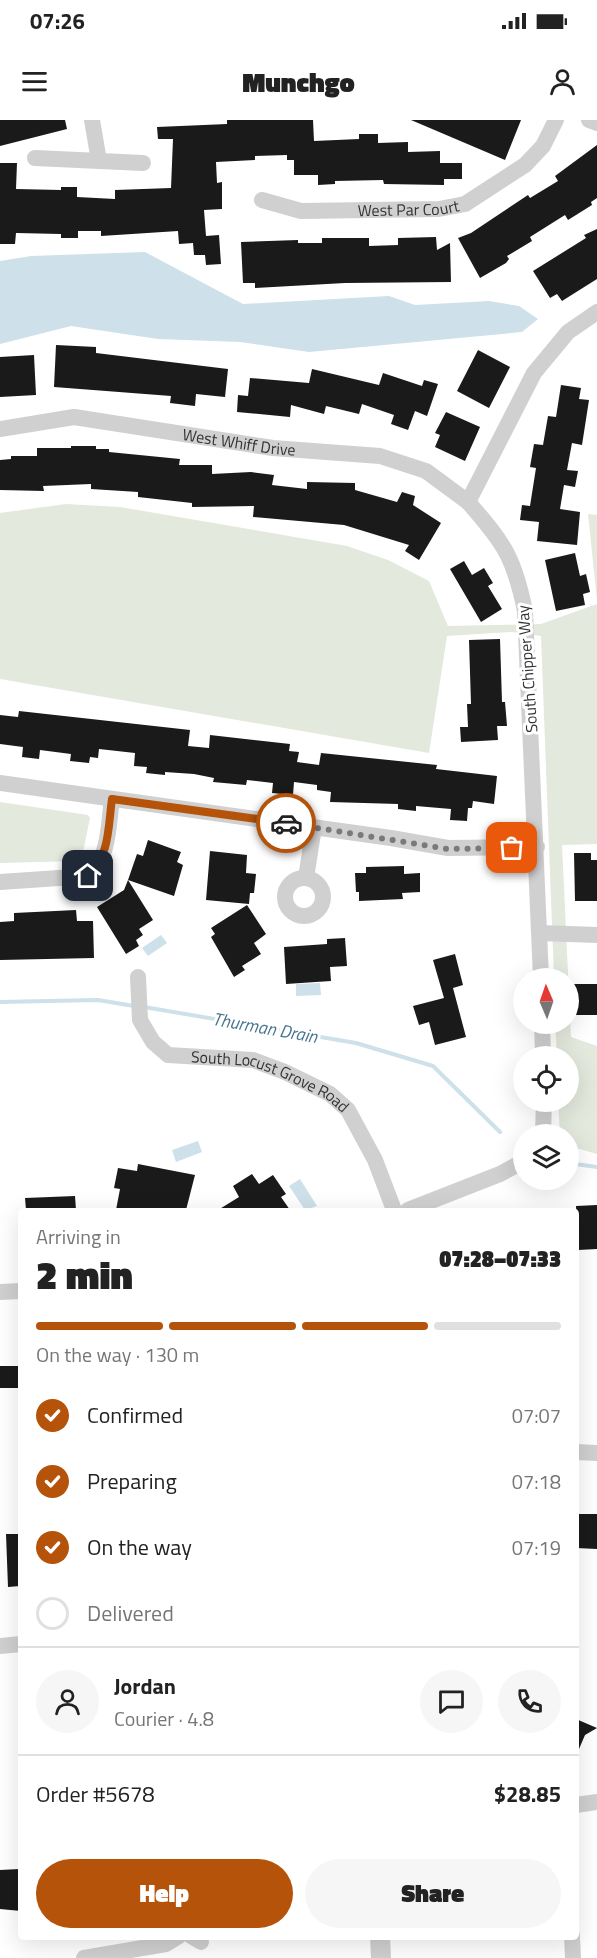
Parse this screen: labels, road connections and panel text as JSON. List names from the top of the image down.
{
  "streets": {
    "street": [
      "West Par Court",
      "West Whiff Drive",
      "South Chipper Way",
      "South Locust Grove Road"
    ]
  },
  "crossings": [
    ["West Whiff Drive", "South Chipper Way"]
  ],
  "water": ["Thurman Drain"],
  "north": "top",
  "page": {
    "status": "07:26",
    "header": "Munchgo",
    "heading": ["2 min", "Arriving in", "07:28–07:33"],
    "panel": [
      "Jordan",
      "Courier · 4.8",
      "Order #5678",
      "$28.85"
    ],
    "bar": "On the way · 130 m",
    "list": [
      ["Confirmed", "07:07"],
      ["Preparing", "07:18"],
      ["On the way", "07:19"],
      "Delivered"
    ],
    "buttons": ["Help", "Share"]
  }
}
